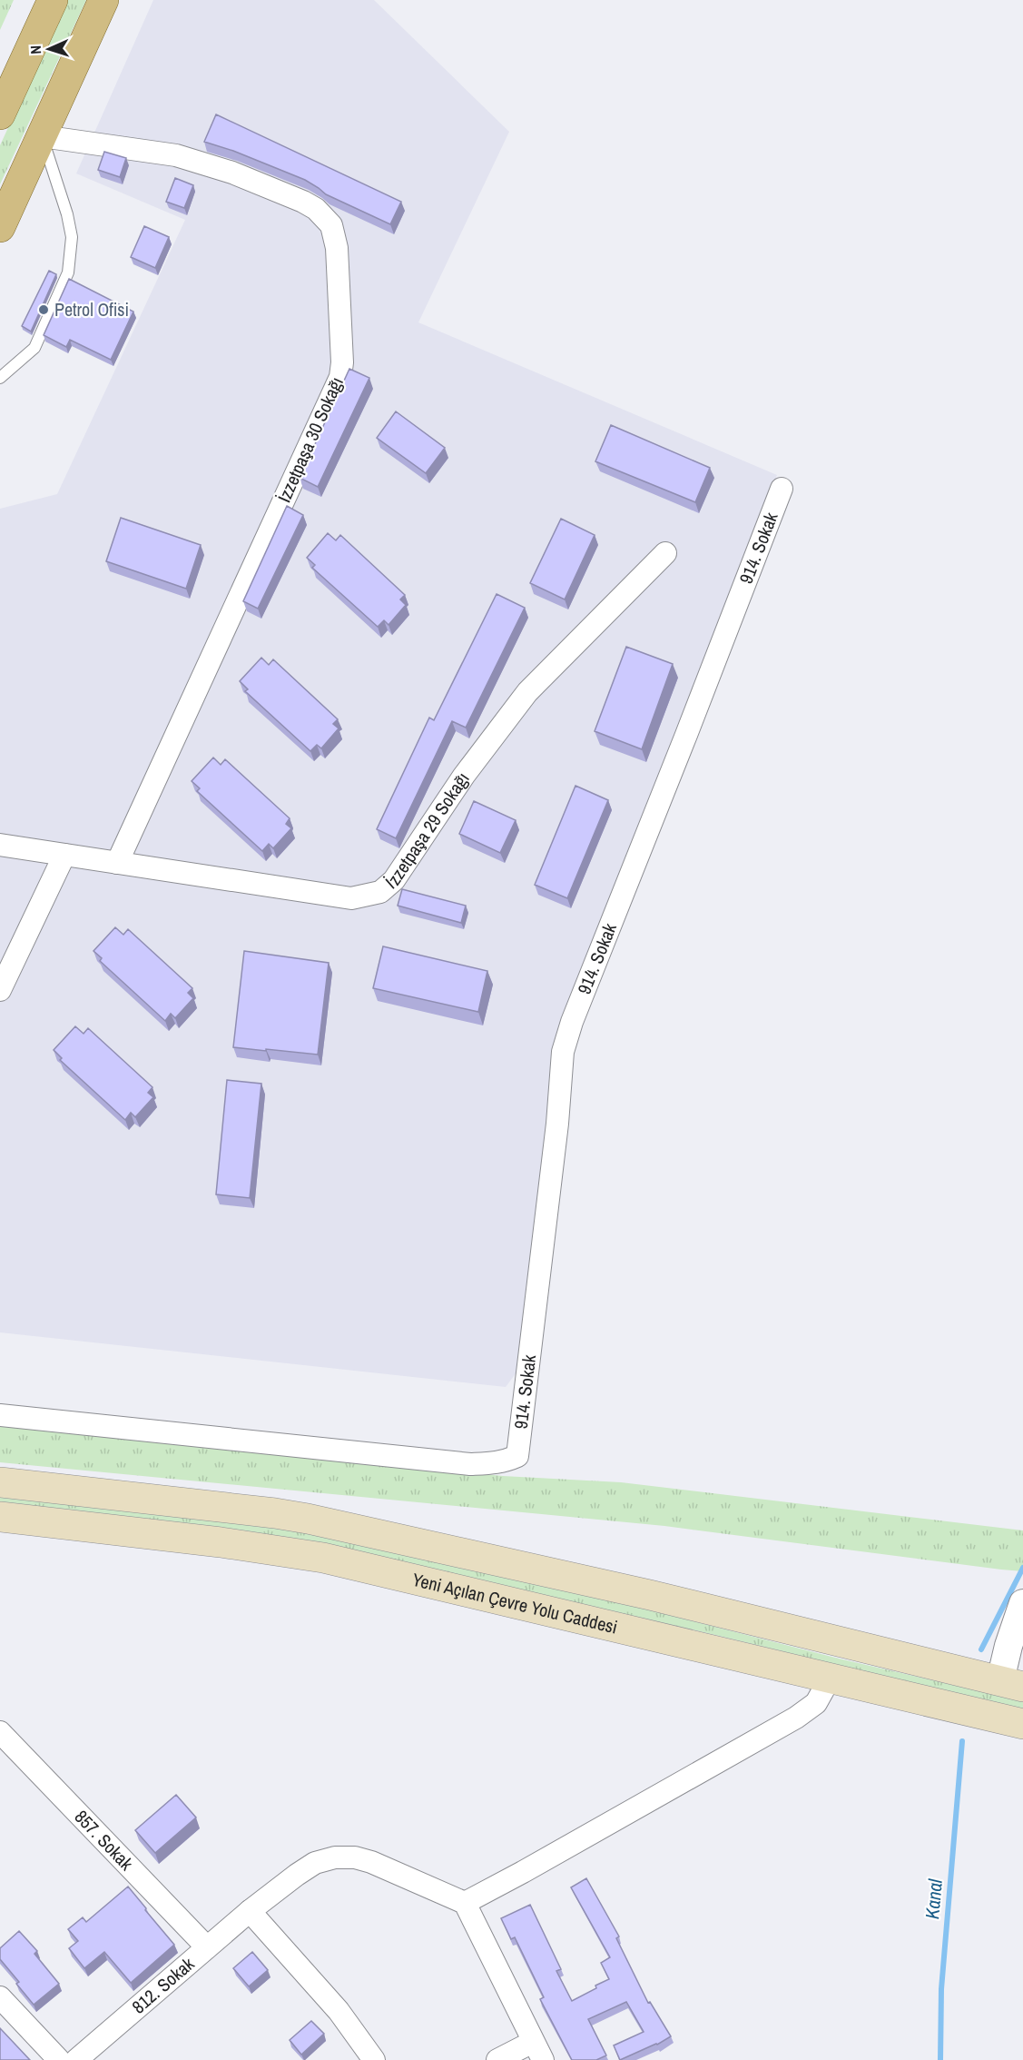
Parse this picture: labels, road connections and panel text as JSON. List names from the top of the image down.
{
  "streets": {
    "main road": ["Yeni Açılan Çevre Yolu Caddesi"],
    "street": [
      "İzzetpaşa 30 Sokağı",
      "914. Sokak",
      "İzzetpaşa 29 Sokağı",
      "857. Sokak",
      "812. Sokak"
    ]
  },
  "crossings": [
    ["İzzetpaşa 30 Sokağı", "İzzetpaşa 29 Sokağı"],
    ["857. Sokak", "812. Sokak"]
  ],
  "water": ["Kanal"],
  "places": ["Petrol Ofisi"],
  "north": "left"
}
